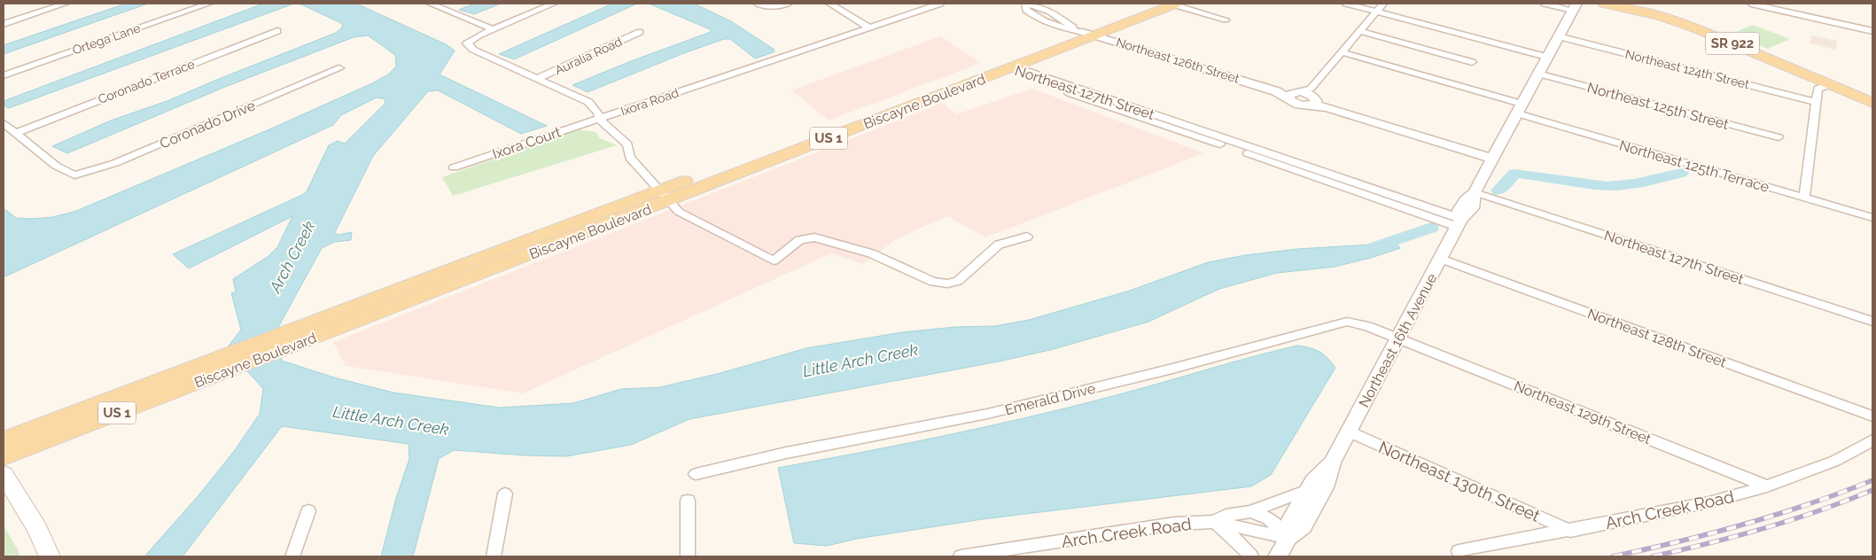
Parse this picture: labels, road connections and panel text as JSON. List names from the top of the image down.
{
  "streets": {
    "main road": ["SR 922", "Biscayne Boulevard", "US 1"],
    "street": [
      "Ortega Lane",
      "Auralia Road",
      "Northeast 126th Street",
      "Northeast 124th Street",
      "Coronado Terrace",
      "Northeast 127th Street",
      "Ixora Road",
      "Northeast 125th Street",
      "Coronado Drive",
      "Ixora Court",
      "Northeast 125th Terrace",
      "Northeast 128th Street",
      "Northeast 16th Avenue",
      "Emerald Drive",
      "Northeast 129th Street",
      "Northeast 130th Street",
      "Arch Creek Road"
    ]
  },
  "crossings": [
    ["Northeast 126th Street", "Biscayne Boulevard"],
    ["Northeast 126th Street", "Northeast 16th Avenue"],
    ["Northeast 124th Street", "Northeast 16th Avenue"],
    ["Coronado Terrace", "Coronado Drive"],
    ["Northeast 127th Street", "Biscayne Boulevard"],
    ["Northeast 127th Street", "Northeast 16th Avenue"],
    ["Ixora Road", "Ixora Court"],
    ["Northeast 125th Street", "Northeast 16th Avenue"],
    ["Northeast 125th Terrace", "Northeast 16th Avenue"],
    ["Northeast 128th Street", "Northeast 16th Avenue"],
    ["Northeast 16th Avenue", "Emerald Drive"],
    ["Northeast 16th Avenue", "Northeast 129th Street"],
    ["Northeast 16th Avenue", "Northeast 130th Street"],
    ["Northeast 16th Avenue", "Arch Creek Road"],
    ["Emerald Drive", "Northeast 129th Street"],
    ["Northeast 129th Street", "Arch Creek Road"],
    ["Northeast 130th Street", "Arch Creek Road"]
  ],
  "water": ["Arch Creek", "Little Arch Creek"]
}
